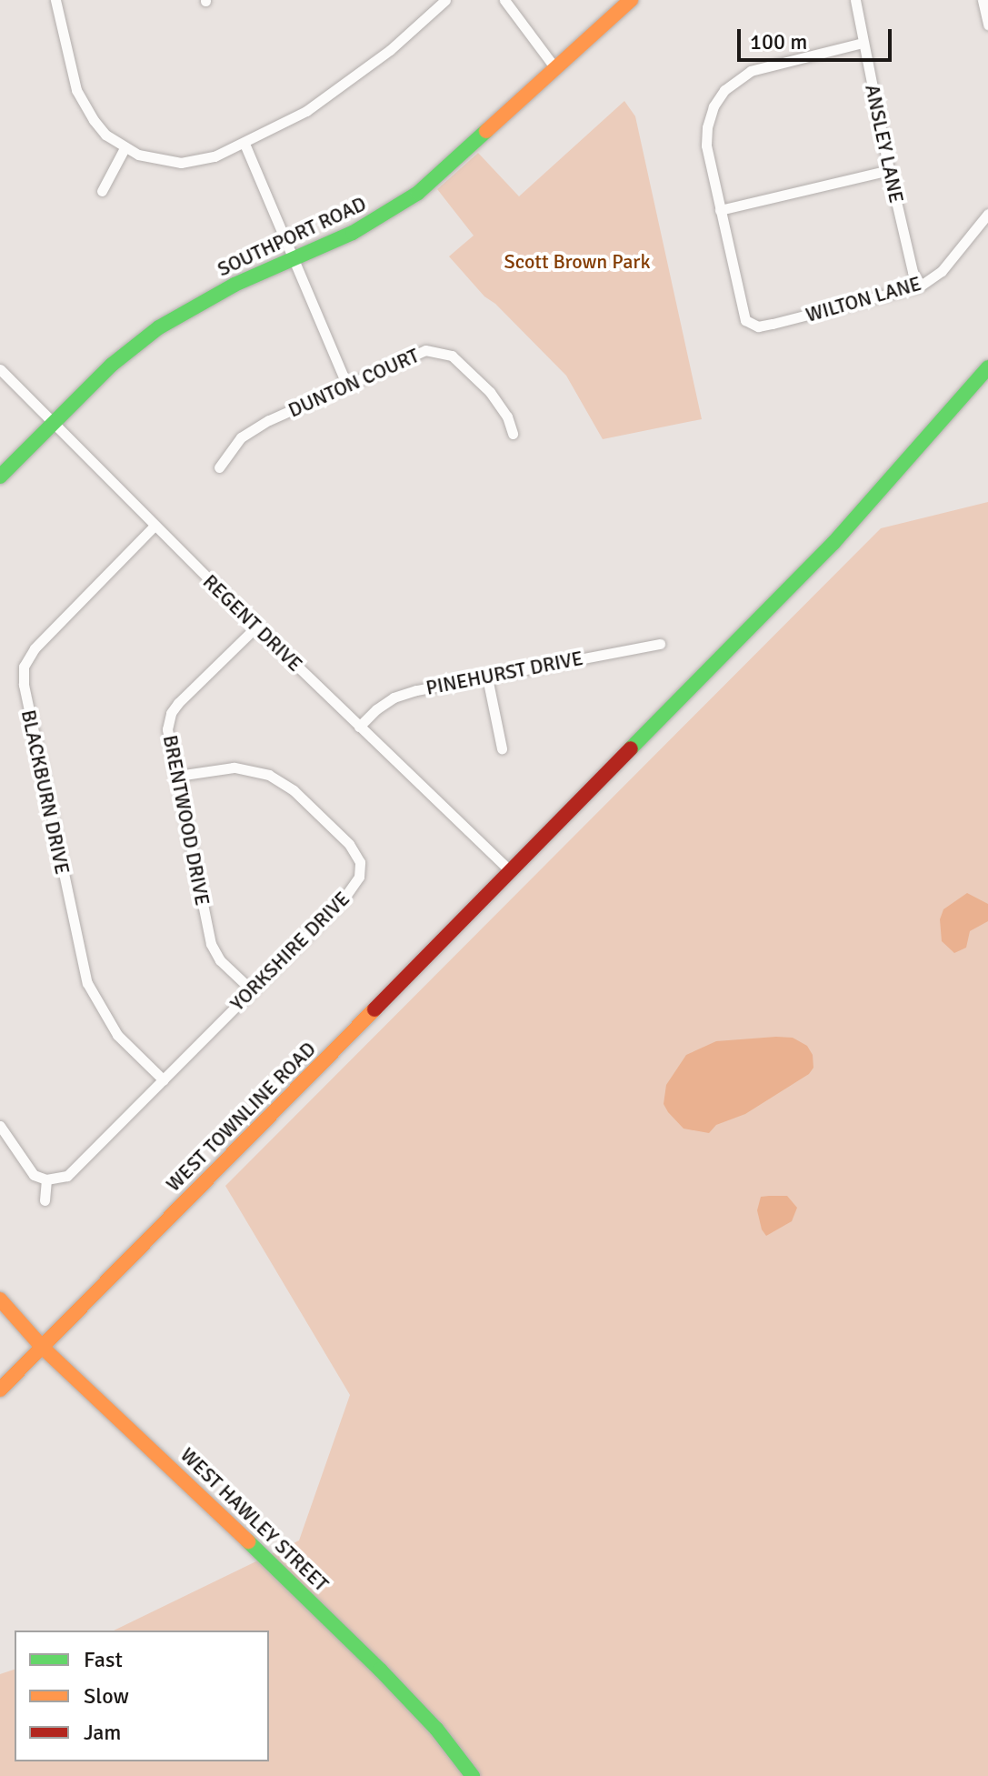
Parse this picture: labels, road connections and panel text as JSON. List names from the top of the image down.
{
  "streets": {
    "street": [
      "ANSLEY LANE",
      "SOUTHPORT ROAD",
      "WILTON LANE",
      "DUNTON COURT",
      "REGENT DRIVE",
      "PINEHURST DRIVE",
      "BLACKBURN DRIVE",
      "BRENTWOOD DRIVE",
      "YORKSHIRE DRIVE",
      "WEST TOWNLINE ROAD",
      "WEST HAWLEY STREET"
    ]
  },
  "crossings": [
    ["ANSLEY LANE", "WILTON LANE"],
    ["SOUTHPORT ROAD", "REGENT DRIVE"],
    ["REGENT DRIVE", "PINEHURST DRIVE"],
    ["REGENT DRIVE", "BLACKBURN DRIVE"],
    ["REGENT DRIVE", "BRENTWOOD DRIVE"],
    ["REGENT DRIVE", "WEST TOWNLINE ROAD"],
    ["BLACKBURN DRIVE", "YORKSHIRE DRIVE"],
    ["BRENTWOOD DRIVE", "YORKSHIRE DRIVE"],
    ["WEST TOWNLINE ROAD", "WEST HAWLEY STREET"]
  ],
  "parks": ["Scott Brown Park"],
  "legend": ["Fast", "Slow", "Jam"],
  "scale_bar": "100 m"
}
